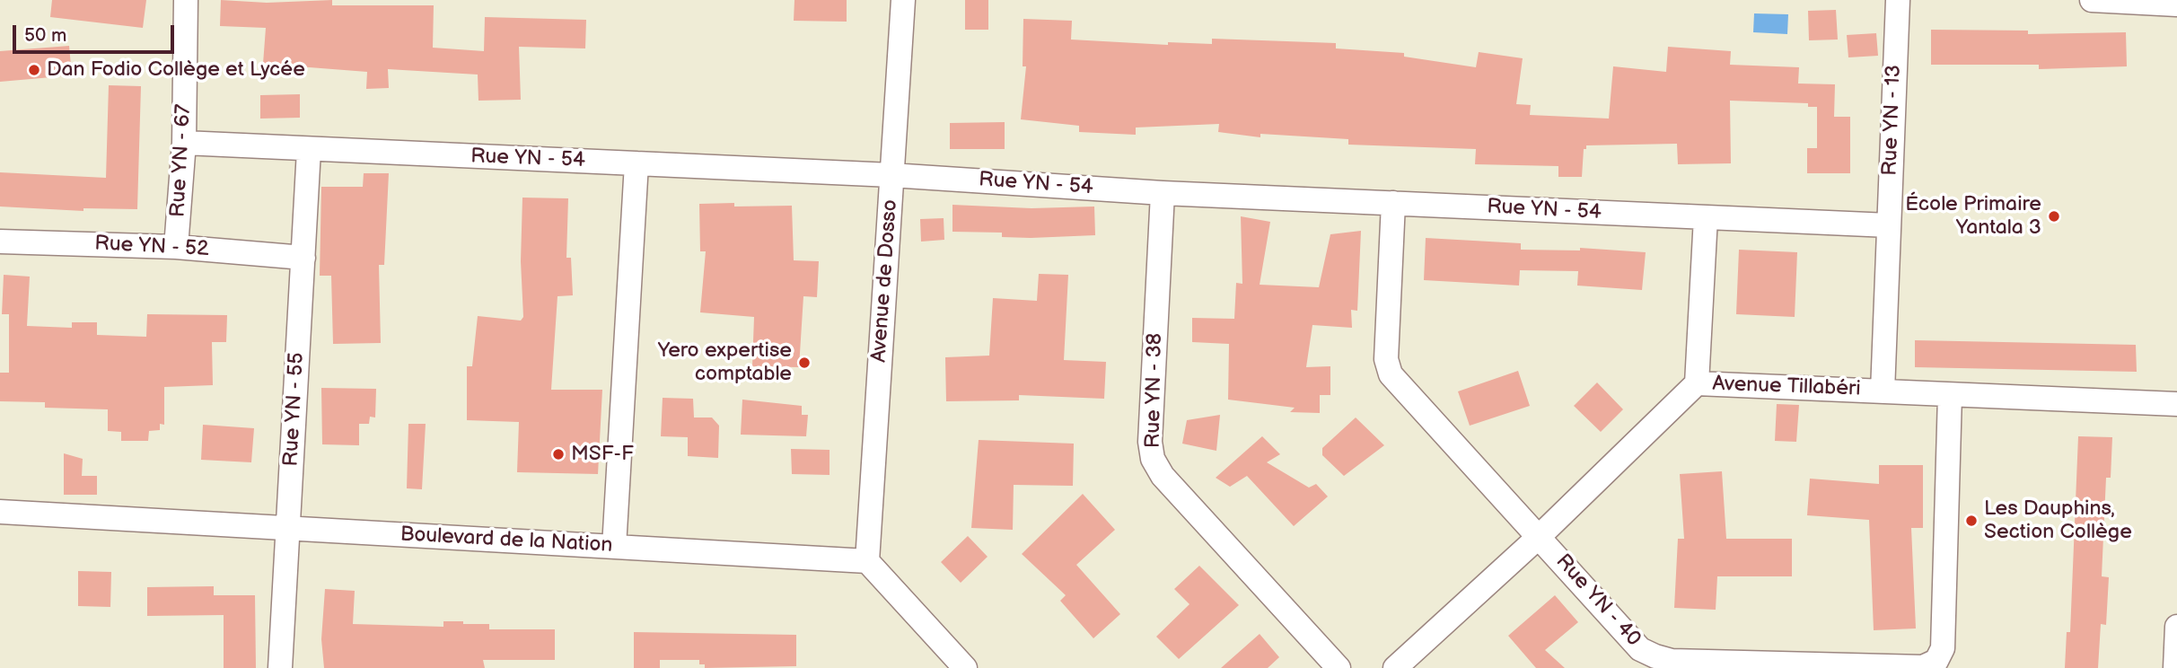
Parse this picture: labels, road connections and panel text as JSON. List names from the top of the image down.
{
  "streets": {
    "street": [
      "Rue YN - 13",
      "Rue YN - 54",
      "Rue YN - 67",
      "Rue YN - 52",
      "Avenue de Dosso",
      "Avenue Tillabéri",
      "Rue YN - 38",
      "Rue YN - 55",
      "Boulevard de la Nation",
      "Rue YN - 40"
    ]
  },
  "crossings": [
    ["Rue YN - 13", "Rue YN - 54"],
    ["Rue YN - 13", "Avenue Tillabéri"],
    ["Rue YN - 54", "Rue YN - 67"],
    ["Rue YN - 54", "Avenue de Dosso"],
    ["Rue YN - 54", "Rue YN - 38"],
    ["Rue YN - 54", "Rue YN - 55"],
    ["Rue YN - 54", "Rue YN - 40"],
    ["Rue YN - 67", "Rue YN - 52"],
    ["Rue YN - 52", "Rue YN - 55"],
    ["Avenue de Dosso", "Boulevard de la Nation"],
    ["Avenue Tillabéri", "Rue YN - 40"],
    ["Rue YN - 55", "Boulevard de la Nation"]
  ],
  "places": [
    "Dan Fodio Collège et Lycée",
    "École Primaire Yantala 3",
    "Yero expertise comptable",
    "MSF-F",
    "Les Dauphins, Section Collège"
  ],
  "scale_bar": "50 m"
}
